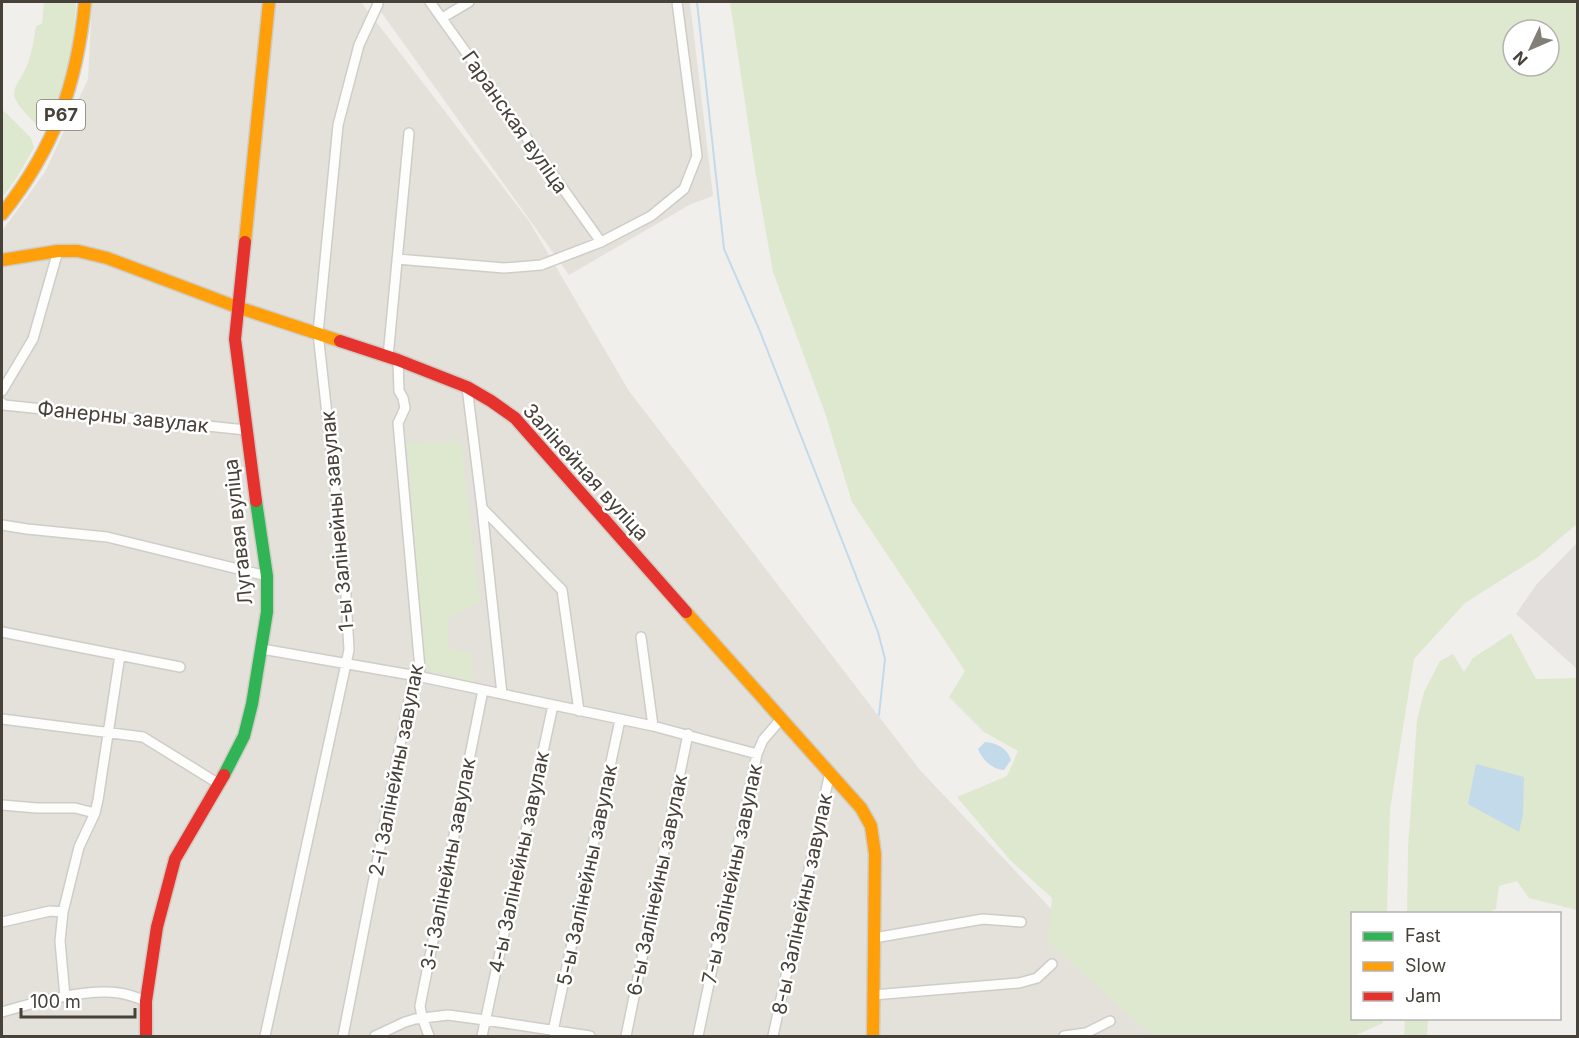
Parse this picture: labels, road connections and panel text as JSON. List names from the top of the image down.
{
  "streets": {
    "street": [
      "Р67",
      "Гаранская вуліца",
      "Фанерны завулак",
      "Залінейная вуліца",
      "1-ы Залінейны завулак",
      "Лугавая вуліца",
      "2-і Залінейны завулак",
      "4-ы Залінейны завулак",
      "3-і Залінейны завулак",
      "7-ы Залінейны завулак",
      "5-ы Залінейны завулак",
      "6-ы Залінейны завулак",
      "8-ы Залінейны завулак"
    ]
  },
  "crossings": [
    ["Фанерны завулак", "Лугавая вуліца"],
    ["Залінейная вуліца", "1-ы Залінейны завулак"],
    ["Залінейная вуліца", "Лугавая вуліца"],
    ["Залінейная вуліца", "2-і Залінейны завулак"],
    ["Залінейная вуліца", "7-ы Залінейны завулак"],
    ["Залінейная вуліца", "8-ы Залінейны завулак"]
  ],
  "legend": ["Fast", "Slow", "Jam"],
  "scale_bar": "100 m",
  "north": "bottom left"
}
